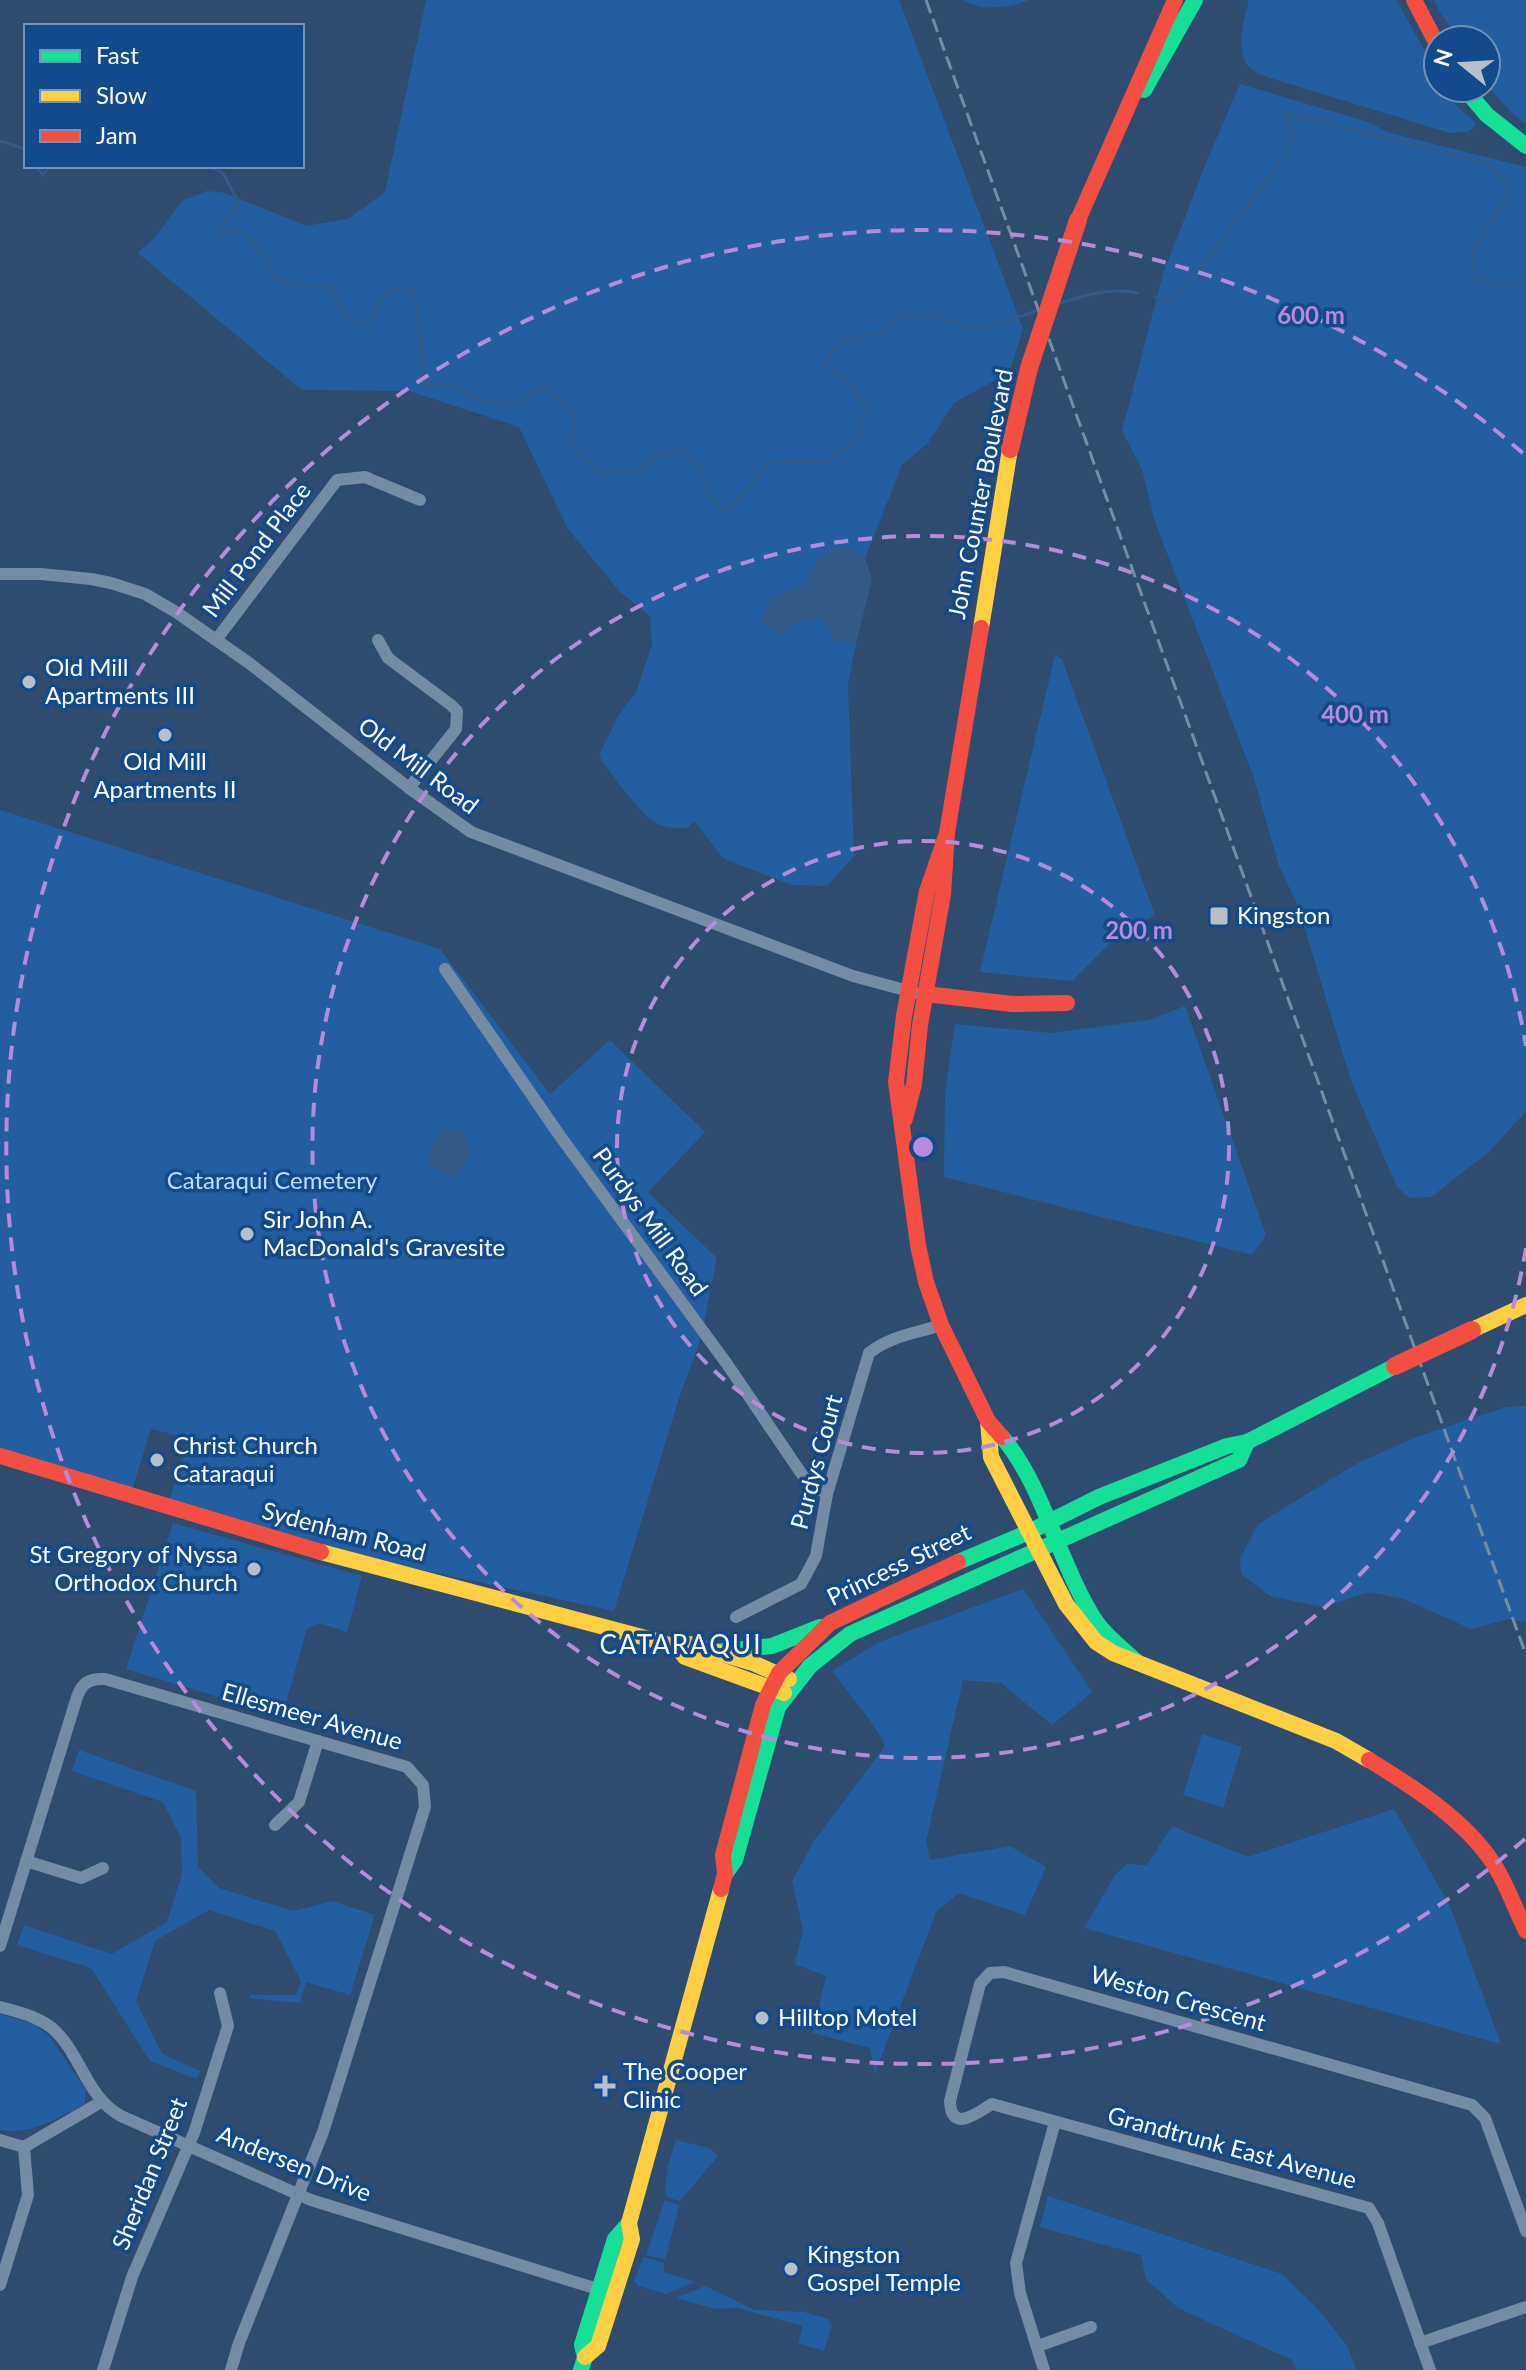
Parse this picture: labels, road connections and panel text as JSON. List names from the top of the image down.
{
  "streets": {
    "main road": ["John Counter Boulevard", "Sydenham Road", "Princess Street"],
    "street": [
      "Mill Pond Place",
      "Old Mill Road",
      "Purdys Mill Road",
      "Purdys Court",
      "Ellesmeer Avenue",
      "Weston Crescent",
      "Grandtrunk East Avenue",
      "Andersen Drive",
      "Sheridan Street"
    ]
  },
  "crossings": [
    ["John Counter Boulevard", "Old Mill Road"],
    ["John Counter Boulevard", "Purdys Court"],
    ["John Counter Boulevard", "Princess Street"],
    ["Mill Pond Place", "Old Mill Road"],
    ["Purdys Mill Road", "Purdys Court"],
    ["Sydenham Road", "Princess Street"],
    ["Princess Street", "Andersen Drive"],
    ["Ellesmeer Avenue", "Andersen Drive"],
    ["Weston Crescent", "Grandtrunk East Avenue"],
    ["Andersen Drive", "Sheridan Street"]
  ],
  "districts": ["CATARAQUI"],
  "parks": ["Cataraqui Cemetery"],
  "places": {
    "other": [
      "Old Mill Apartments III",
      "Old Mill Apartments II",
      "Sir John A. MacDonald's Gravesite",
      "Christ Church Cataraqui",
      "St Gregory of Nyssa Orthodox Church",
      "Hilltop Motel",
      "Kingston Gospel Temple"
    ],
    "transit": ["Kingston"],
    "health": ["The Cooper Clinic"]
  },
  "legend": ["Fast", "Slow", "Jam"],
  "north": "left",
  "rings": ["600 m", "400 m", "200 m"]
}
